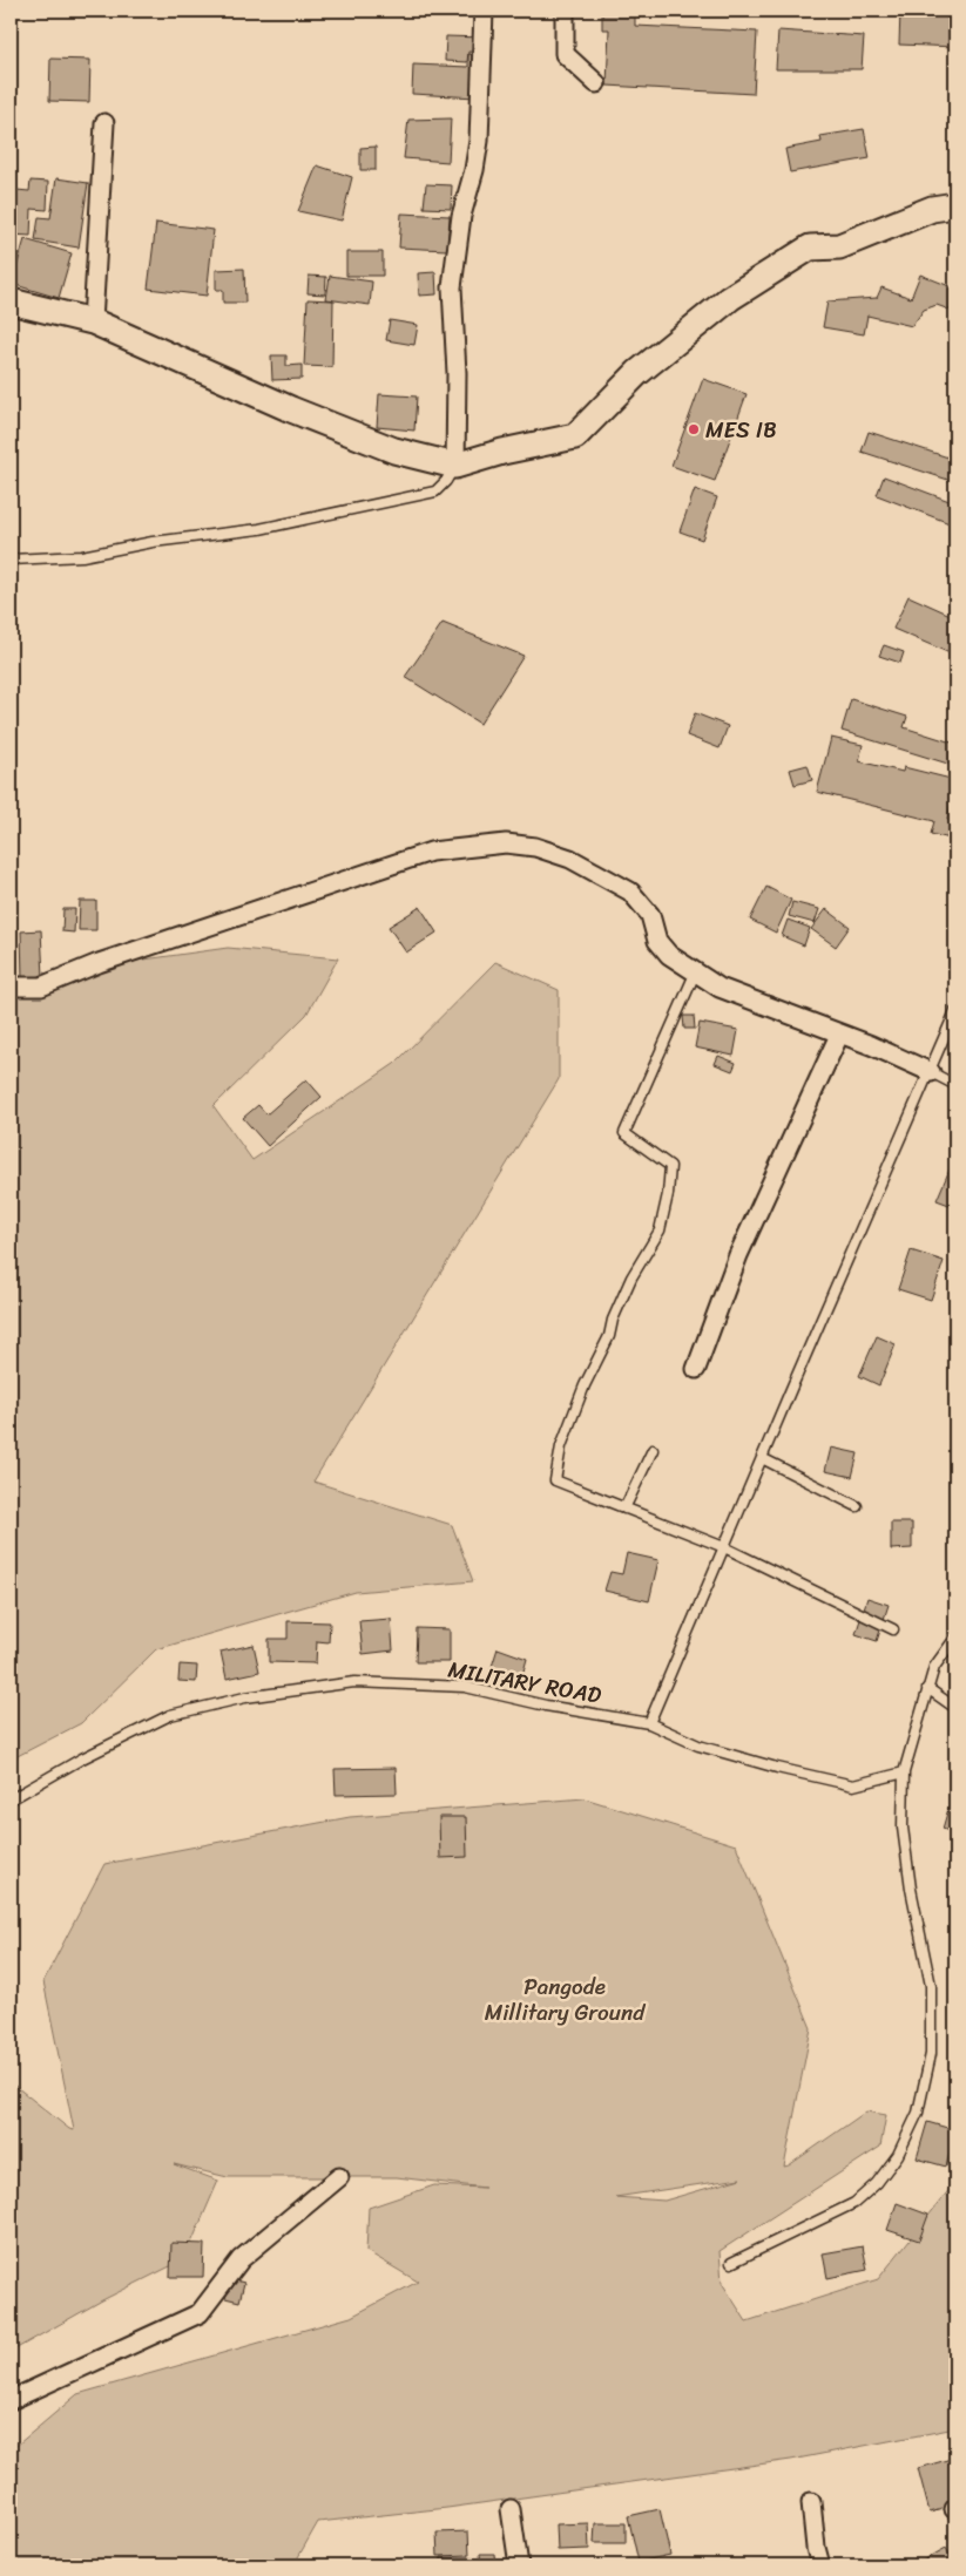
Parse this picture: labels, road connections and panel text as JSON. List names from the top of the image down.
{
  "streets": {
    "lane": ["MILITARY ROAD"]
  },
  "parks": ["Pangode Millitary Ground"],
  "places": ["MES IB"]
}
